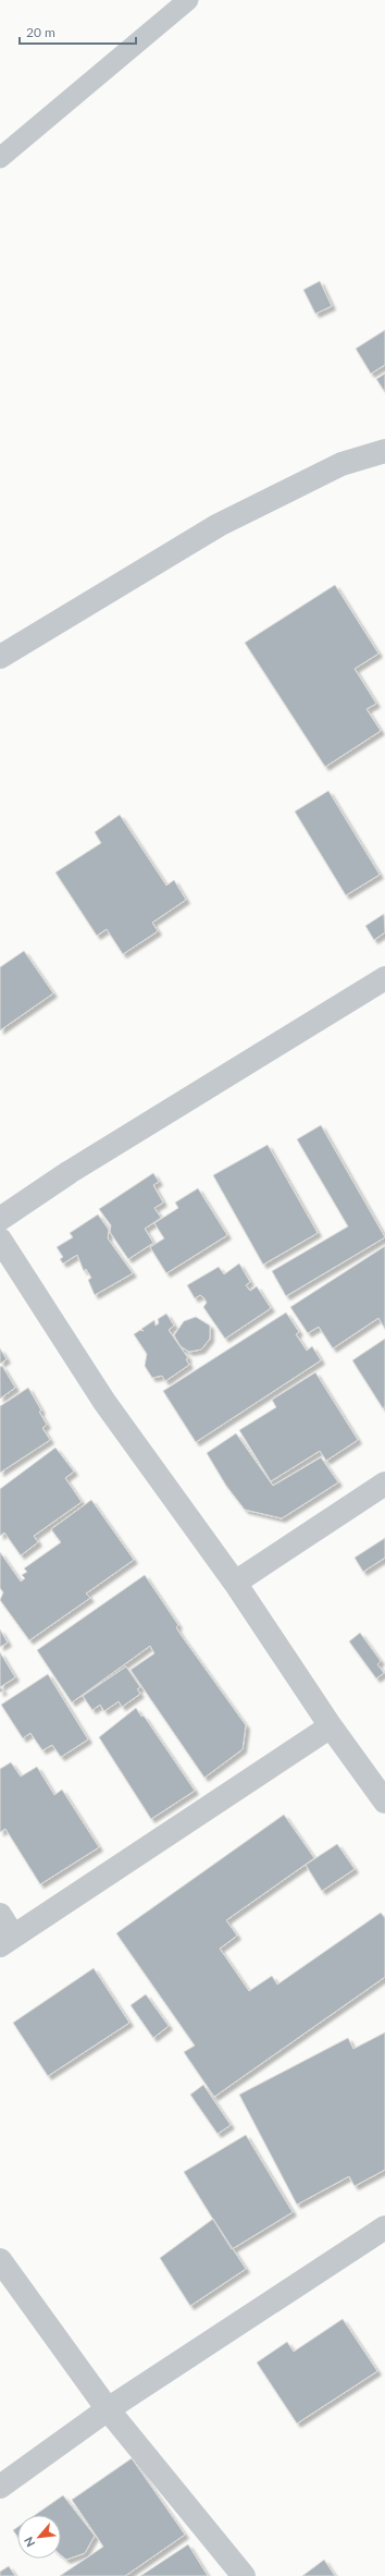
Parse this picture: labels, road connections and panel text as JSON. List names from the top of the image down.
{
  "scale_bar": "20 m",
  "north": "bottom left"
}
